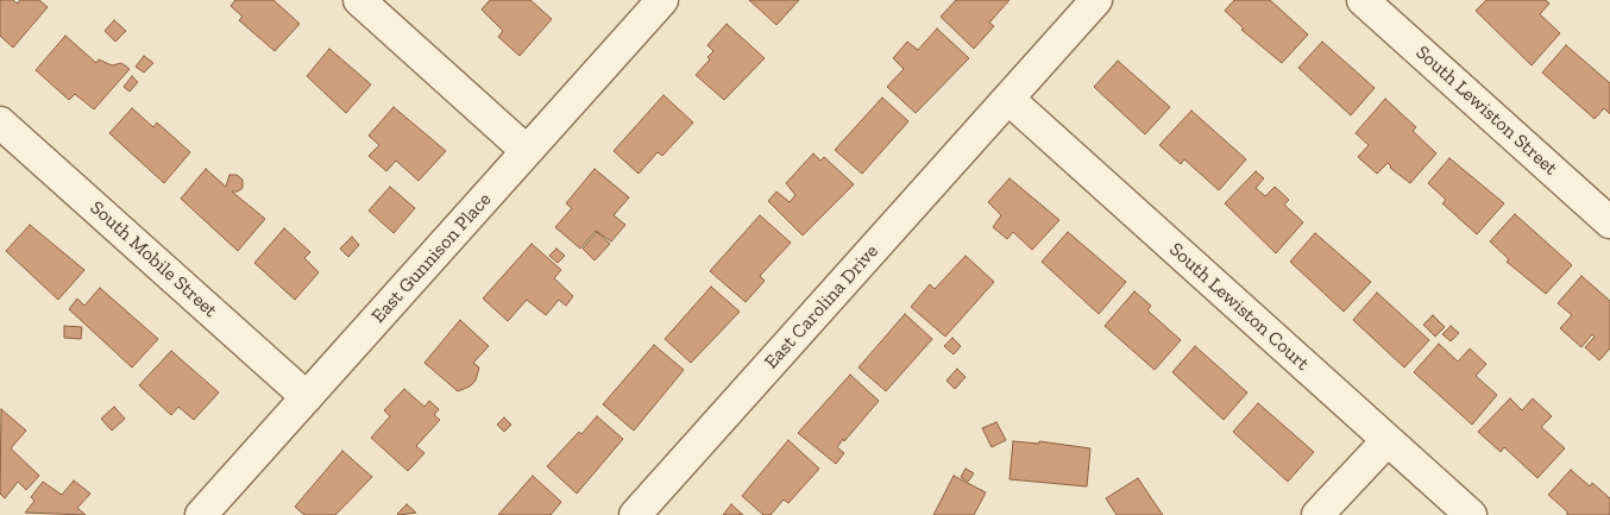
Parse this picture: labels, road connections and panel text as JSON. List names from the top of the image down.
{
  "streets": {
    "street": [
      "South Lewiston Street",
      "East Gunnison Place",
      "South Mobile Street",
      "East Carolina Drive",
      "South Lewiston Court"
    ]
  },
  "crossings": [
    ["East Gunnison Place", "South Mobile Street"],
    ["East Carolina Drive", "South Lewiston Court"]
  ]
}
